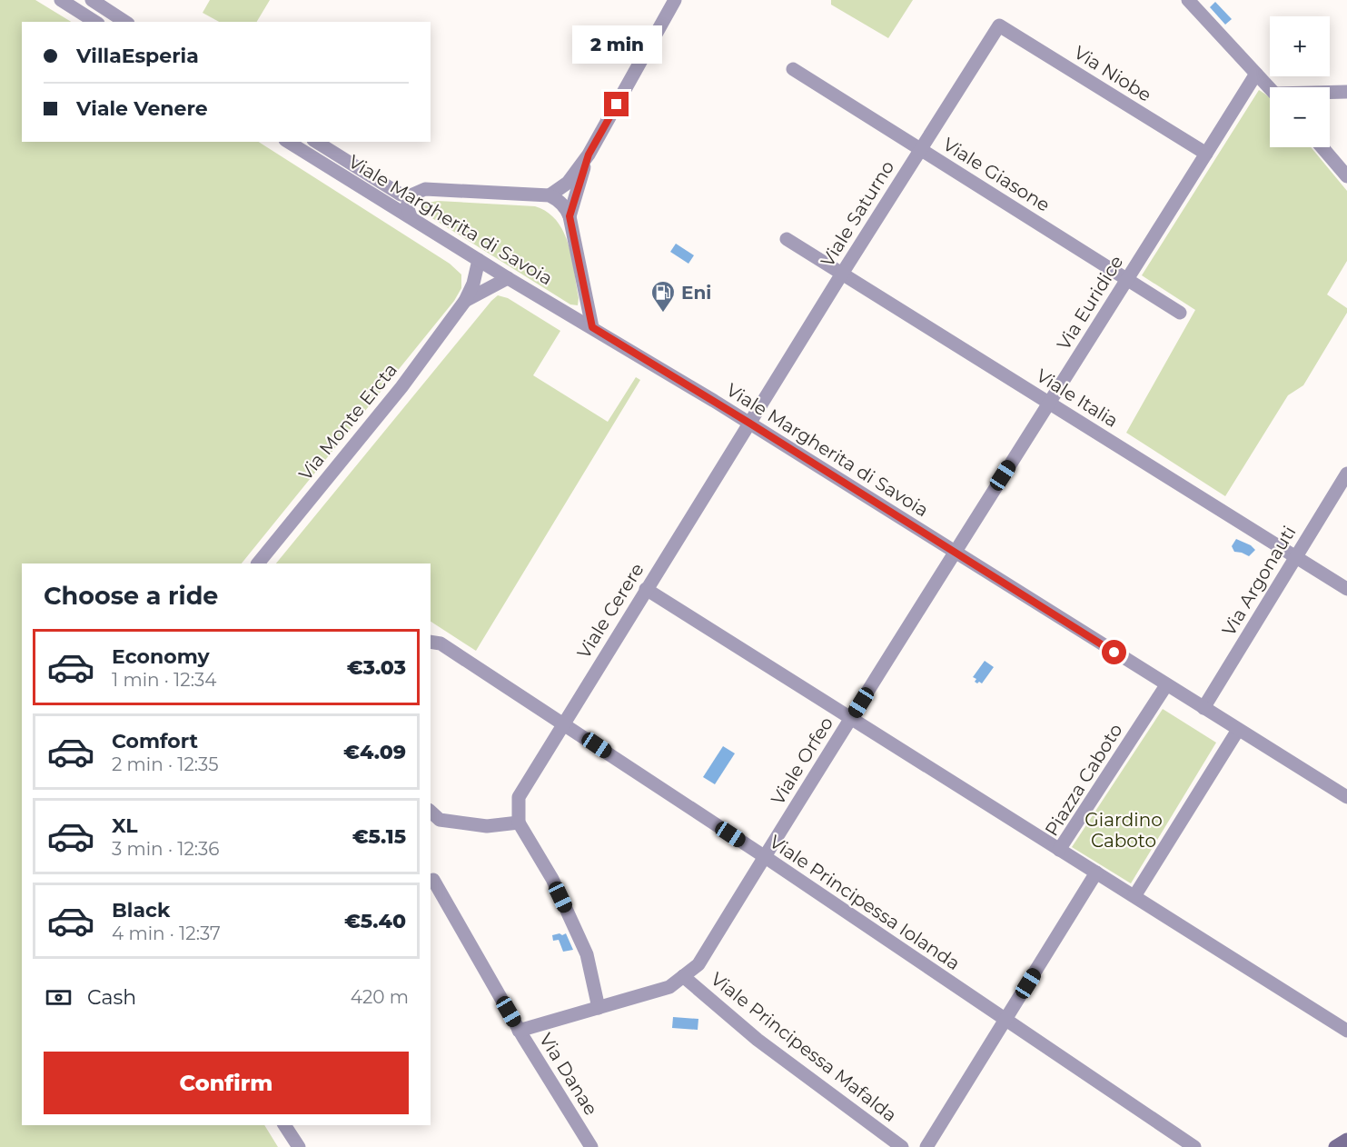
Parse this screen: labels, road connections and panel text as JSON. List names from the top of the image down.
{
  "streets": {
    "street": [
      "Via Niobe",
      "Viale Giasone",
      "Viale Saturno",
      "Viale Margherita di Savoia",
      "Via Euridice",
      "Viale Italia",
      "Via Monte Ercta",
      "Via Argonauti",
      "Viale Cerere",
      "Viale Orfeo",
      "Piazza Caboto",
      "Viale Principessa Iolanda",
      "Viale Principessa Mafalda",
      "Via Danae"
    ]
  },
  "crossings": [
    ["Via Niobe", "Viale Saturno"],
    ["Via Niobe", "Via Euridice"],
    ["Viale Giasone", "Viale Saturno"],
    ["Viale Giasone", "Via Euridice"],
    ["Viale Saturno", "Viale Margherita di Savoia"],
    ["Viale Saturno", "Viale Italia"],
    ["Viale Saturno", "Viale Cerere"],
    ["Viale Margherita di Savoia", "Via Euridice"],
    ["Viale Margherita di Savoia", "Via Argonauti"],
    ["Viale Margherita di Savoia", "Viale Cerere"],
    ["Viale Margherita di Savoia", "Viale Orfeo"],
    ["Viale Margherita di Savoia", "Piazza Caboto"],
    ["Via Euridice", "Viale Italia"],
    ["Via Euridice", "Viale Orfeo"],
    ["Viale Italia", "Via Argonauti"],
    ["Viale Cerere", "Viale Principessa Iolanda"],
    ["Viale Orfeo", "Viale Principessa Iolanda"],
    ["Viale Orfeo", "Viale Principessa Mafalda"],
    ["Viale Orfeo", "Via Danae"]
  ],
  "parks": ["Giardino Caboto"],
  "places": {
    "fuel station": ["Eni"]
  },
  "page": {
    "map_buttons": ["+", "−"],
    "banner": ["VillaEsperia", "Viale Venere"],
    "bubble": "2 min",
    "heading": "Choose a ride",
    "list": [
      {
        "name": "Economy",
        "note": "1 min · 12:34",
        "value": "€3.03"
      },
      {
        "name": "Comfort",
        "note": "2 min · 12:35",
        "value": "€4.09"
      },
      {
        "name": "XL",
        "note": "3 min · 12:36",
        "value": "€5.15"
      },
      {
        "name": "Black",
        "note": "4 min · 12:37",
        "value": "€5.40"
      }
    ],
    "pay": ["Cash", "420 m"],
    "buttons": "Confirm"
  }
}
